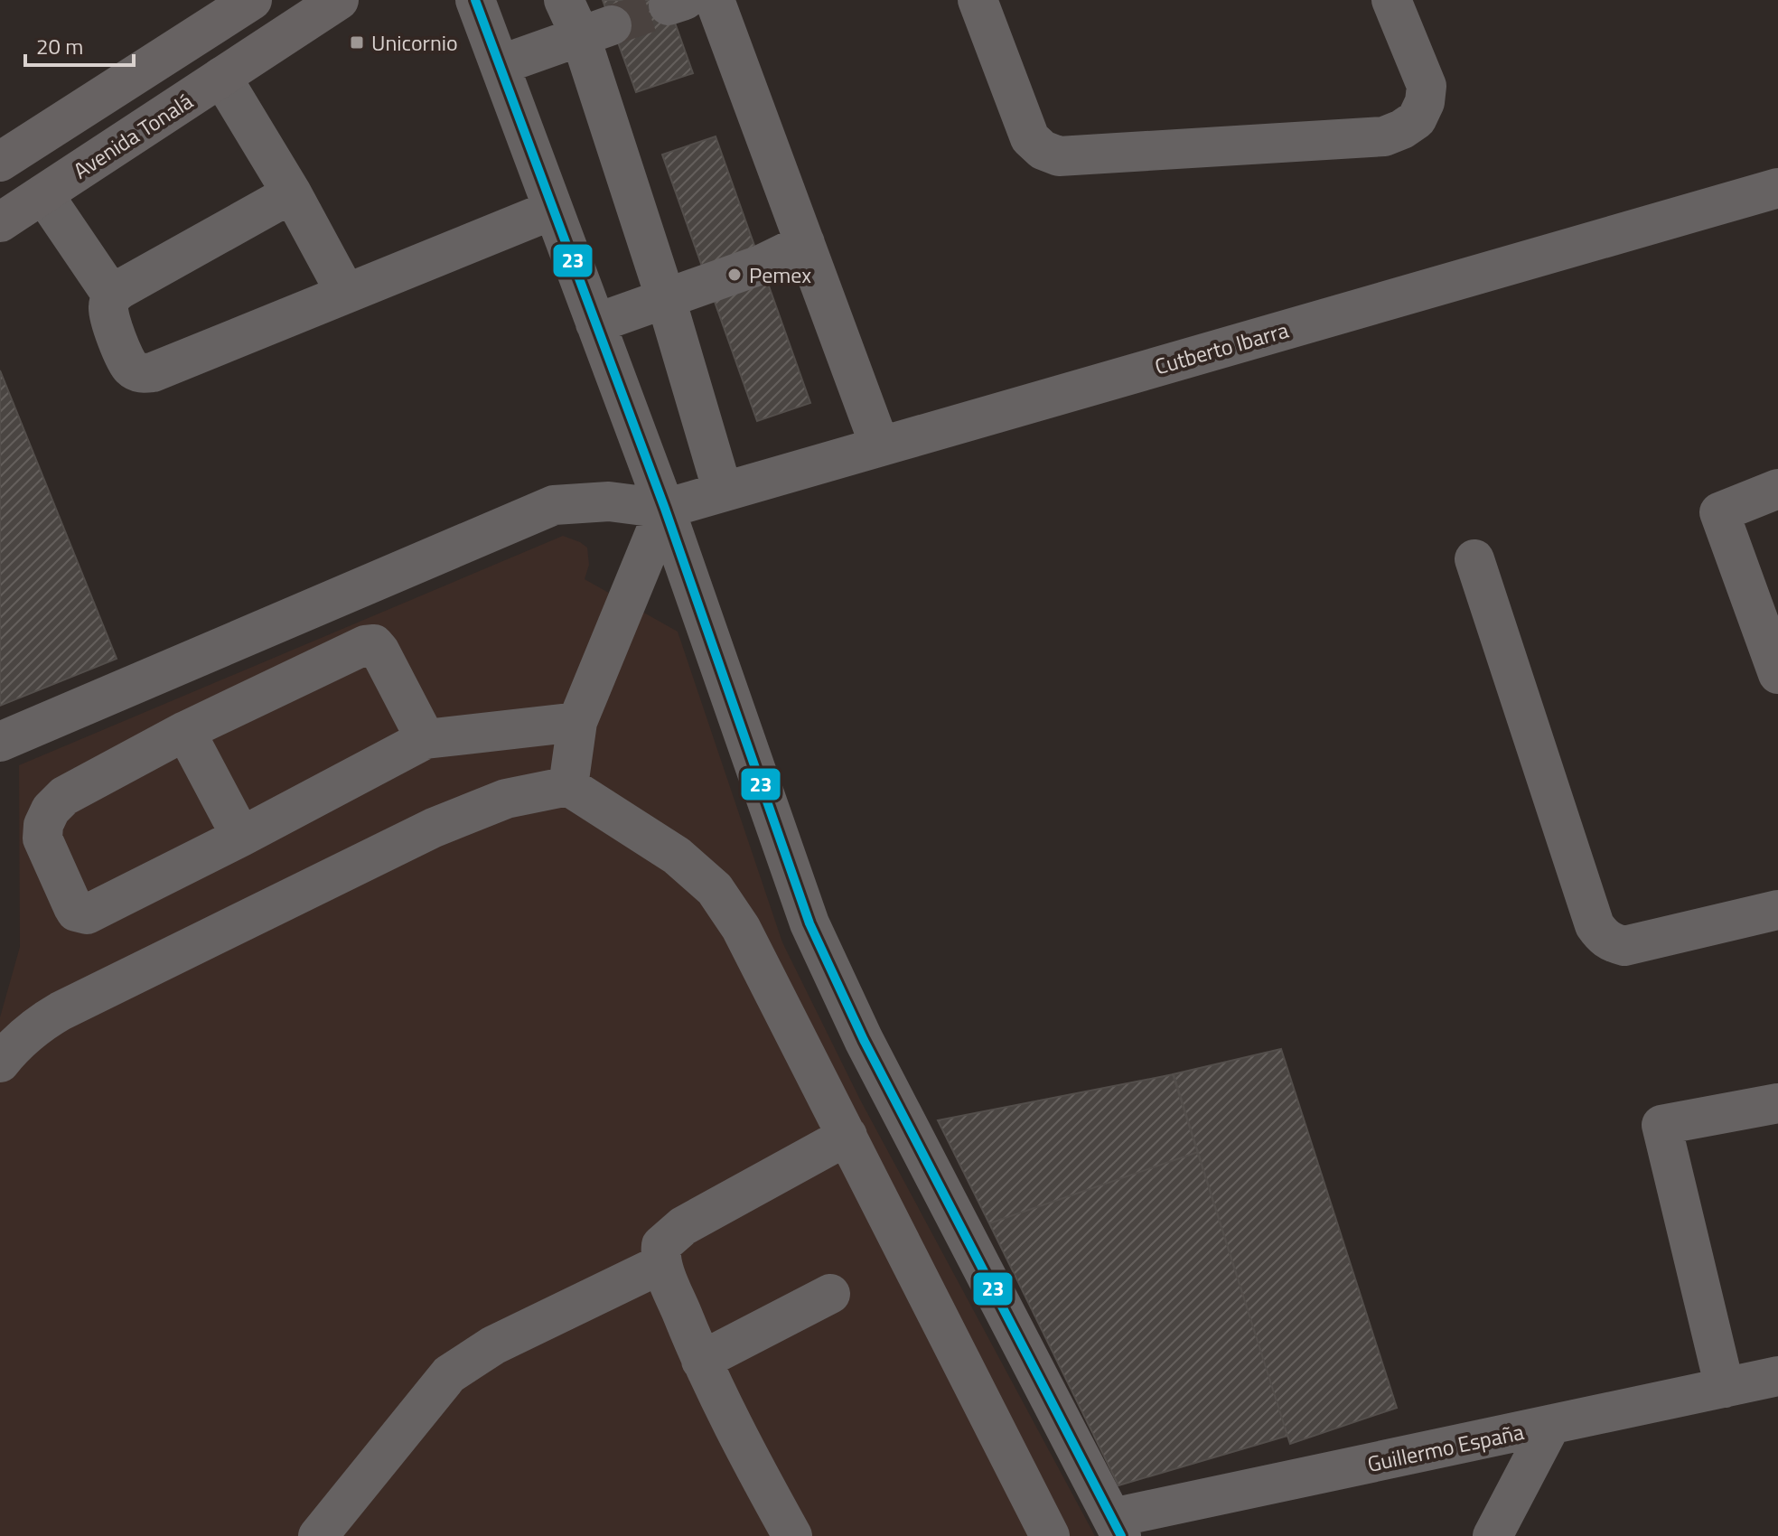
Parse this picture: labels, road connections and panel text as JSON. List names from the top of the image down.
{
  "streets": {
    "main road": ["Avenida Tonalá"],
    "street": ["Cutberto Ibarra", "Guillermo España"]
  },
  "places": {
    "transit": ["Unicornio"],
    "other": ["Pemex"]
  },
  "lines": ["transit line 23"],
  "scale_bar": "20 m"
}
